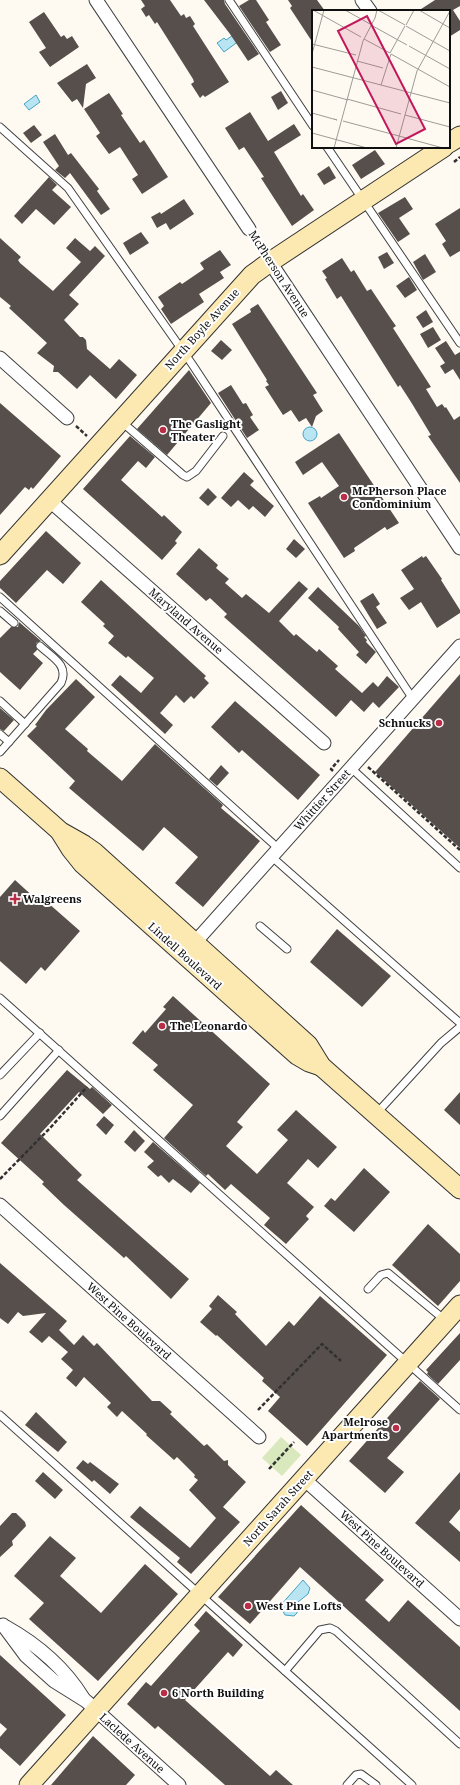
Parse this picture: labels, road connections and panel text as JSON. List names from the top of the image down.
{
  "streets": {
    "street": [
      "McPherson Avenue",
      "North Boyle Avenue",
      "Maryland Avenue",
      "Whittier Street",
      "Lindell Boulevard",
      "West Pine Boulevard",
      "North Sarah Street",
      "Laclede Avenue"
    ]
  },
  "crossings": [
    ["McPherson Avenue", "North Boyle Avenue"],
    ["North Boyle Avenue", "Maryland Avenue"],
    ["Whittier Street", "Lindell Boulevard"],
    ["West Pine Boulevard", "North Sarah Street"],
    ["North Sarah Street", "Laclede Avenue"]
  ],
  "places": {
    "other": [
      "The Gaslight Theater",
      "McPherson Place Condominium",
      "Schnucks",
      "The Leonardo",
      "Melrose Apartments",
      "West Pine Lofts",
      "6 North Building"
    ],
    "health": ["Walgreens"]
  }
}
